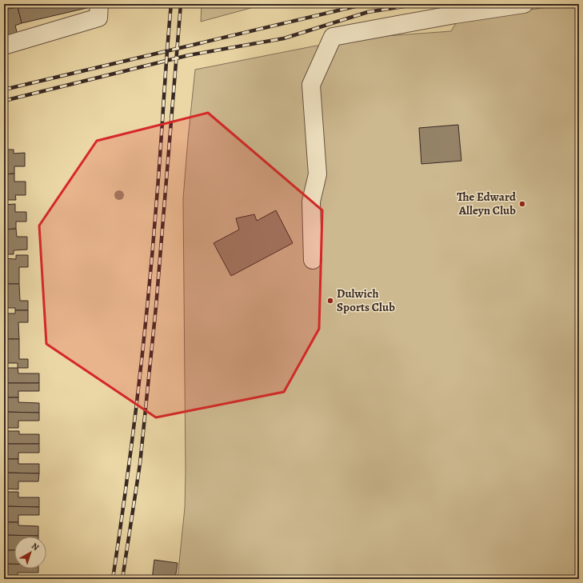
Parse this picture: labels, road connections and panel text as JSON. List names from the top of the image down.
{
  "places": ["The Edward Alleyn Club", "Dulwich Sports Club"],
  "north": "top right"
}
